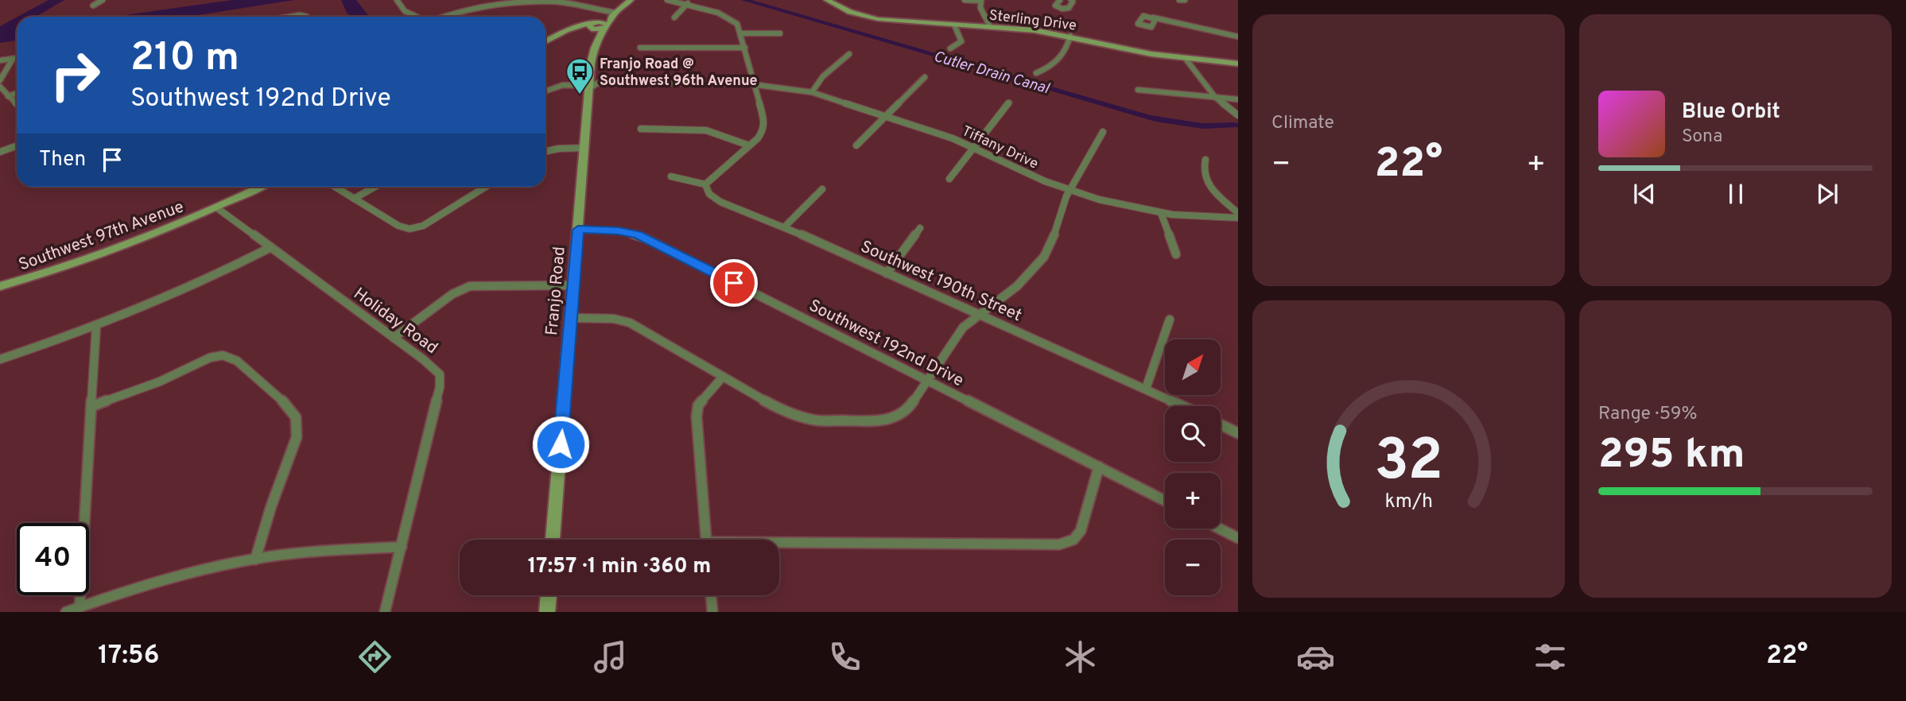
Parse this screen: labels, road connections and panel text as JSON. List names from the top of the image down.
{
  "streets": {
    "street": [
      "Sterling Drive",
      "Tiffany Drive",
      "Southwest 97th Avenue",
      "Southwest 190th Street",
      "Franjo Road",
      "Holiday Road",
      "Southwest 192nd Drive"
    ]
  },
  "crossings": [
    ["Tiffany Drive", "Franjo Road"],
    ["Southwest 97th Avenue", "Holiday Road"],
    ["Franjo Road", "Southwest 192nd Drive"]
  ],
  "water": ["Cutler Drain Canal"],
  "places": {
    "bus stop": ["Franjo Road @ Southwest 96th Avenue"]
  },
  "north": "top right",
  "page": {
    "tile": [
      "Climate",
      ["Range · 59%", "295 km"]
    ],
    "turn": ["210 m", "Southwest 192nd Drive"],
    "song": ["Blue Orbit", "Sona"],
    "then": "Then",
    "heat": ["−", "22°", "+"],
    "map_buttons": ["+", "−"],
    "limit": "40",
    "trip": "17:57 · 1 min · 360 m",
    "tabs": ["17:56", "22°"],
    "gauge": ["32", "km/h"]
  }
}
